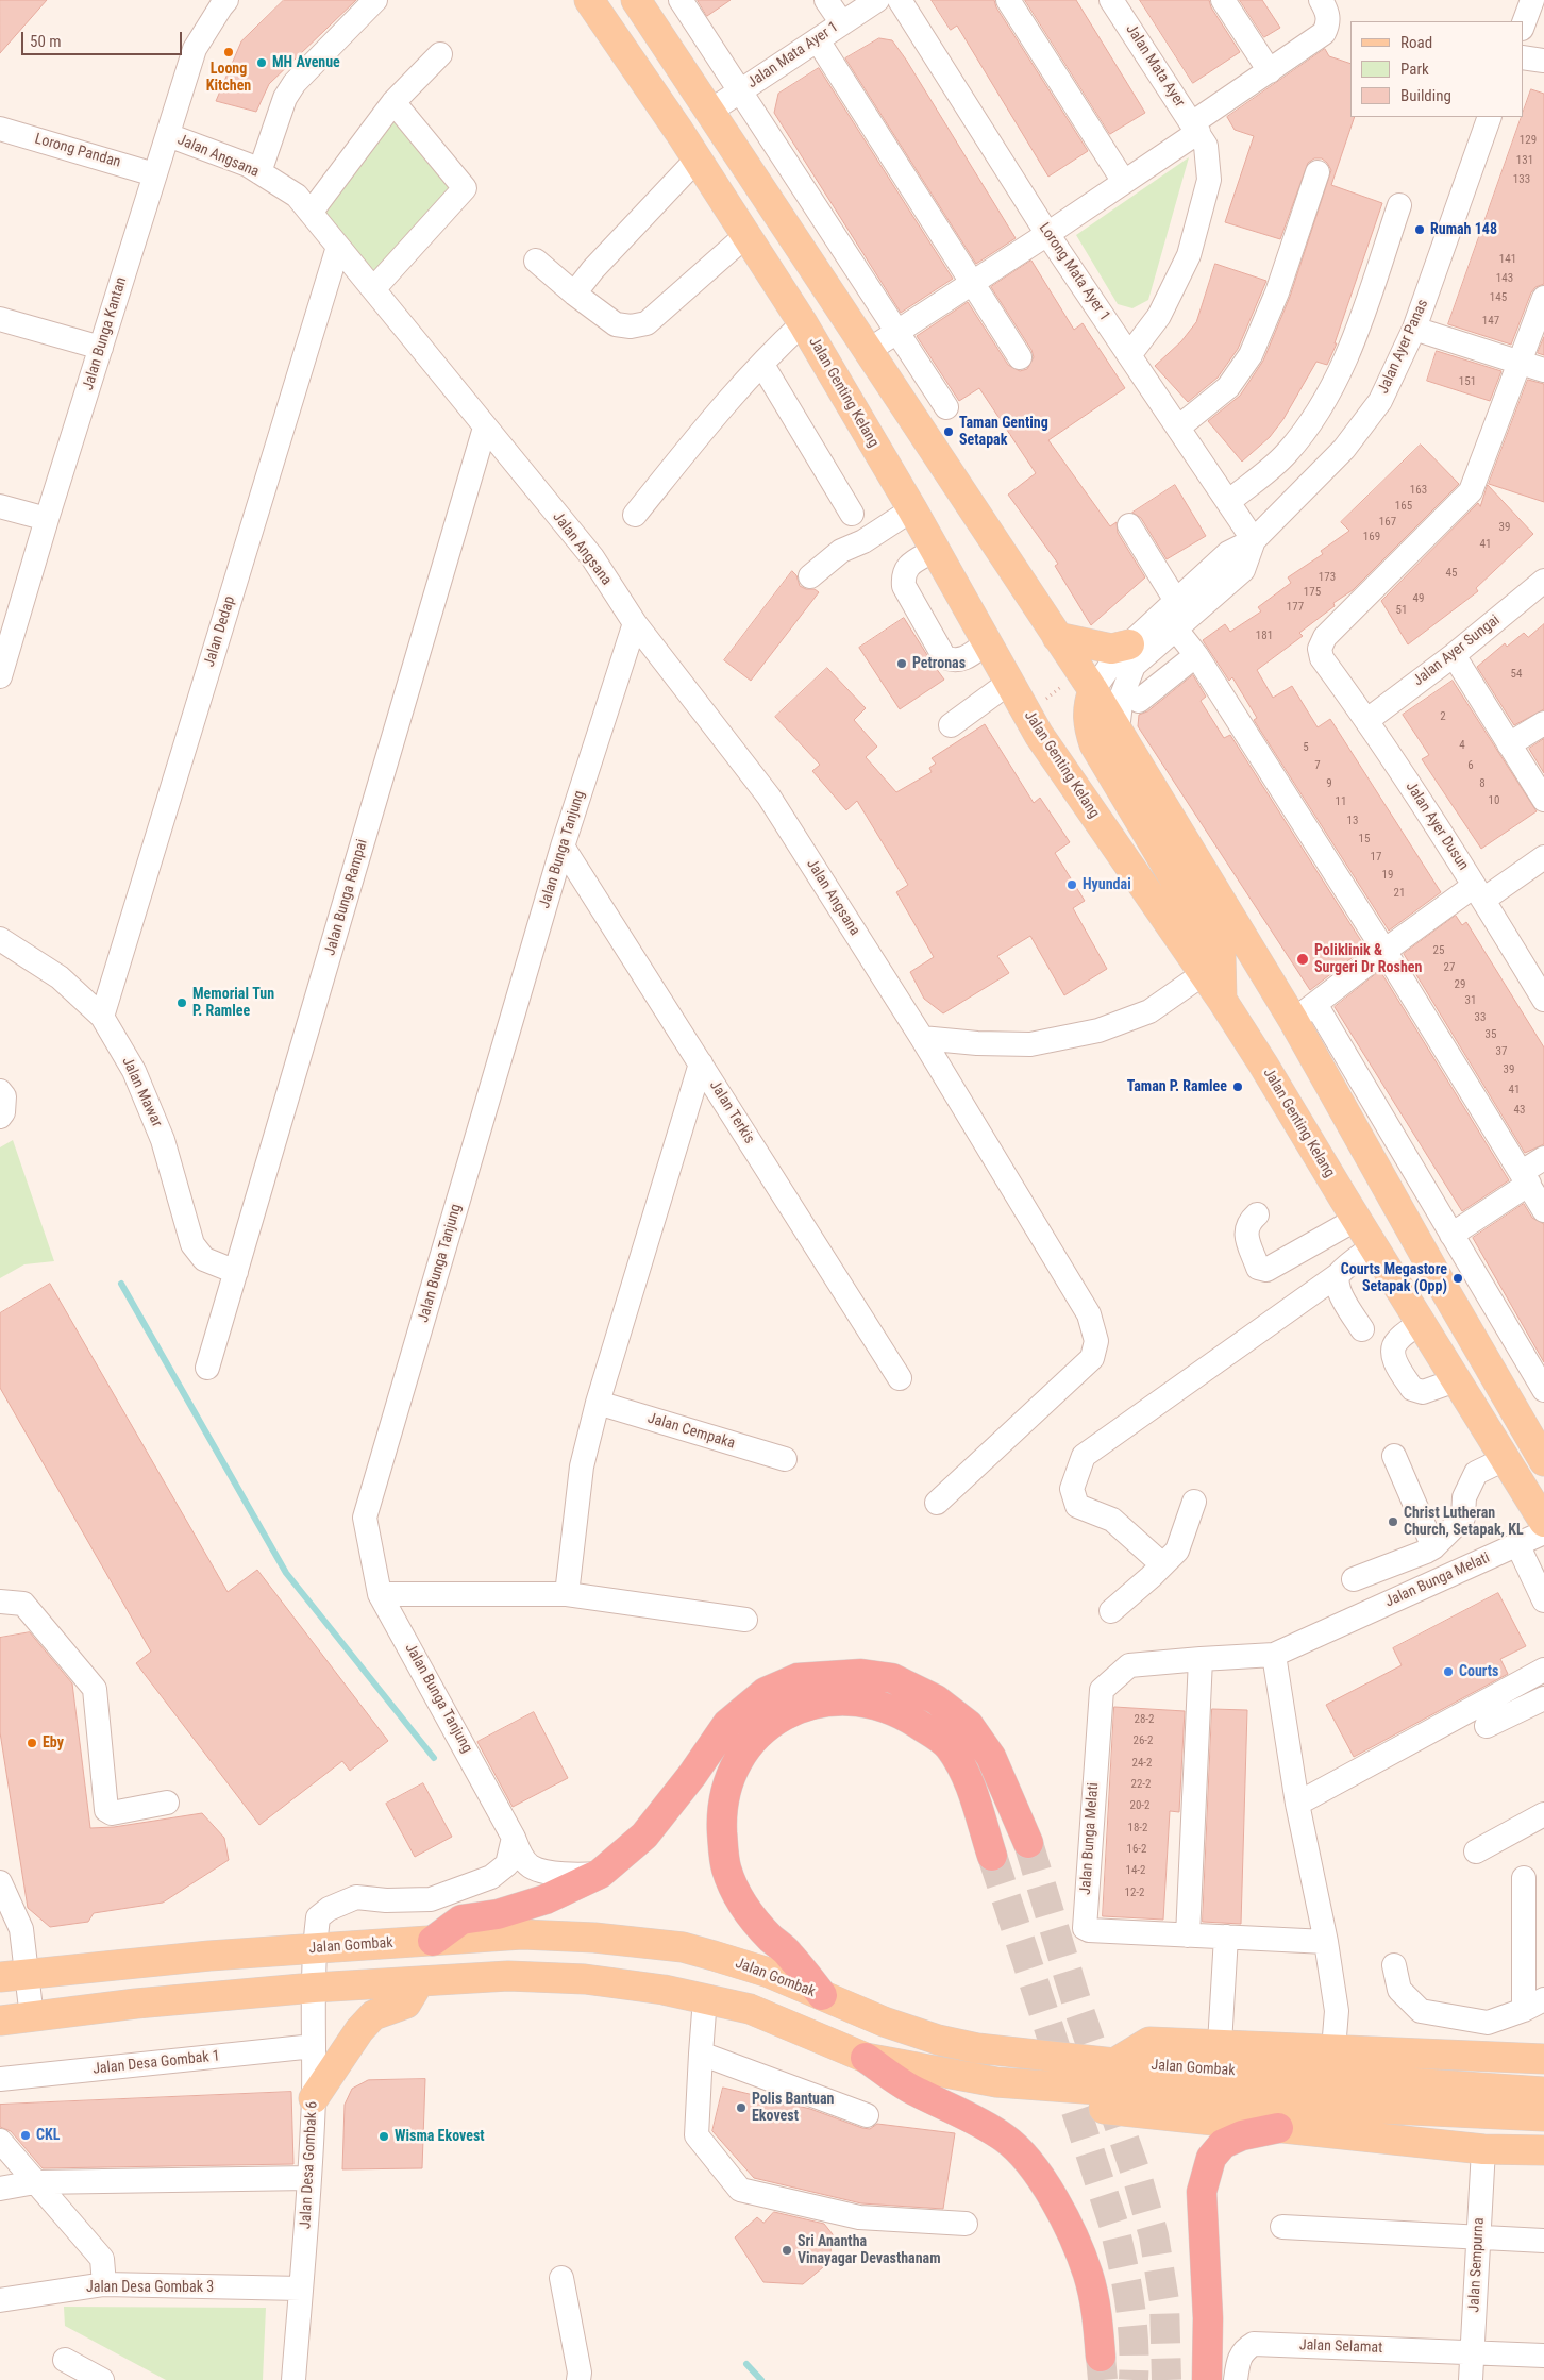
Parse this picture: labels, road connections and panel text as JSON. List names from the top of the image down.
{
  "streets": {
    "main road": ["Jalan Genting Kelang", "Jalan Gombak"],
    "street": [
      "Jalan Mata Ayer 1",
      "Jalan Mata Ayer",
      "Lorong Pandan",
      "Jalan Angsana",
      "Lorong Mata Ayer 1",
      "Jalan Bunga Kantan",
      "Jalan Ayer Panas",
      "Jalan Dedap",
      "Jalan Ayer Sungai",
      "Jalan Ayer Dusun",
      "Jalan Bunga Tanjung",
      "Jalan Bunga Rampai",
      "Jalan Mawar",
      "Jalan Terkis",
      "Jalan Cempaka",
      "Jalan Bunga Melati",
      "Jalan Desa Gombak 1",
      "Jalan Desa Gombak 6",
      "Jalan Sempurna",
      "Jalan Desa Gombak 3",
      "Jalan Selamat"
    ]
  },
  "crossings": [
    ["Jalan Mata Ayer", "Lorong Mata Ayer 1"],
    ["Lorong Pandan", "Jalan Bunga Kantan"],
    ["Jalan Angsana", "Jalan Bunga Kantan"],
    ["Jalan Angsana", "Jalan Dedap"],
    ["Jalan Angsana", "Jalan Bunga Tanjung"],
    ["Jalan Angsana", "Jalan Bunga Rampai"],
    ["Lorong Mata Ayer 1", "Jalan Ayer Panas"],
    ["Jalan Dedap", "Jalan Mawar"],
    ["Jalan Ayer Sungai", "Jalan Ayer Dusun"],
    ["Jalan Bunga Tanjung", "Jalan Terkis"],
    ["Jalan Bunga Tanjung", "Jalan Desa Gombak 6"],
    ["Jalan Bunga Rampai", "Jalan Mawar"],
    ["Jalan Gombak", "Jalan Desa Gombak 6"],
    ["Jalan Desa Gombak 1", "Jalan Desa Gombak 6"],
    ["Jalan Desa Gombak 6", "Jalan Desa Gombak 3"],
    ["Jalan Sempurna", "Jalan Selamat"]
  ],
  "places": [
    "Loong Kitchen",
    "MH Avenue",
    "Rumah 148",
    "Taman Genting Setapak",
    "Petronas",
    "Hyundai",
    "Poliklinik & Surgeri Dr Roshen",
    "Memorial Tun P. Ramlee",
    "Taman P. Ramlee",
    "Courts Megastore Setapak (Opp)",
    "Christ Lutheran Church, Setapak, KL",
    "Courts",
    "Eby",
    "Polis Bantuan Ekovest",
    "CKL",
    "Wisma Ekovest",
    "Sri Anantha Vinayagar Devasthanam"
  ],
  "house_numbers": [
    "129",
    "131",
    "133",
    "141",
    "143",
    "145",
    "147",
    "151",
    "163",
    "165",
    "167",
    "39",
    "169",
    "41",
    "45",
    "173",
    "175",
    "49",
    "177",
    "51",
    "181",
    "54",
    "2",
    "4",
    "5",
    "7",
    "6",
    "9",
    "8",
    "10",
    "11",
    "13",
    "15",
    "17",
    "19",
    "21",
    "25",
    "27",
    "29",
    "31",
    "33",
    "35",
    "37",
    "39",
    "41",
    "43",
    "28-2",
    "26-2",
    "24-2",
    "22-2",
    "20-2",
    "18-2",
    "16-2",
    "14-2",
    "12-2"
  ],
  "legend": ["Road", "Park", "Building"],
  "scale_bar": "50 m"
}
